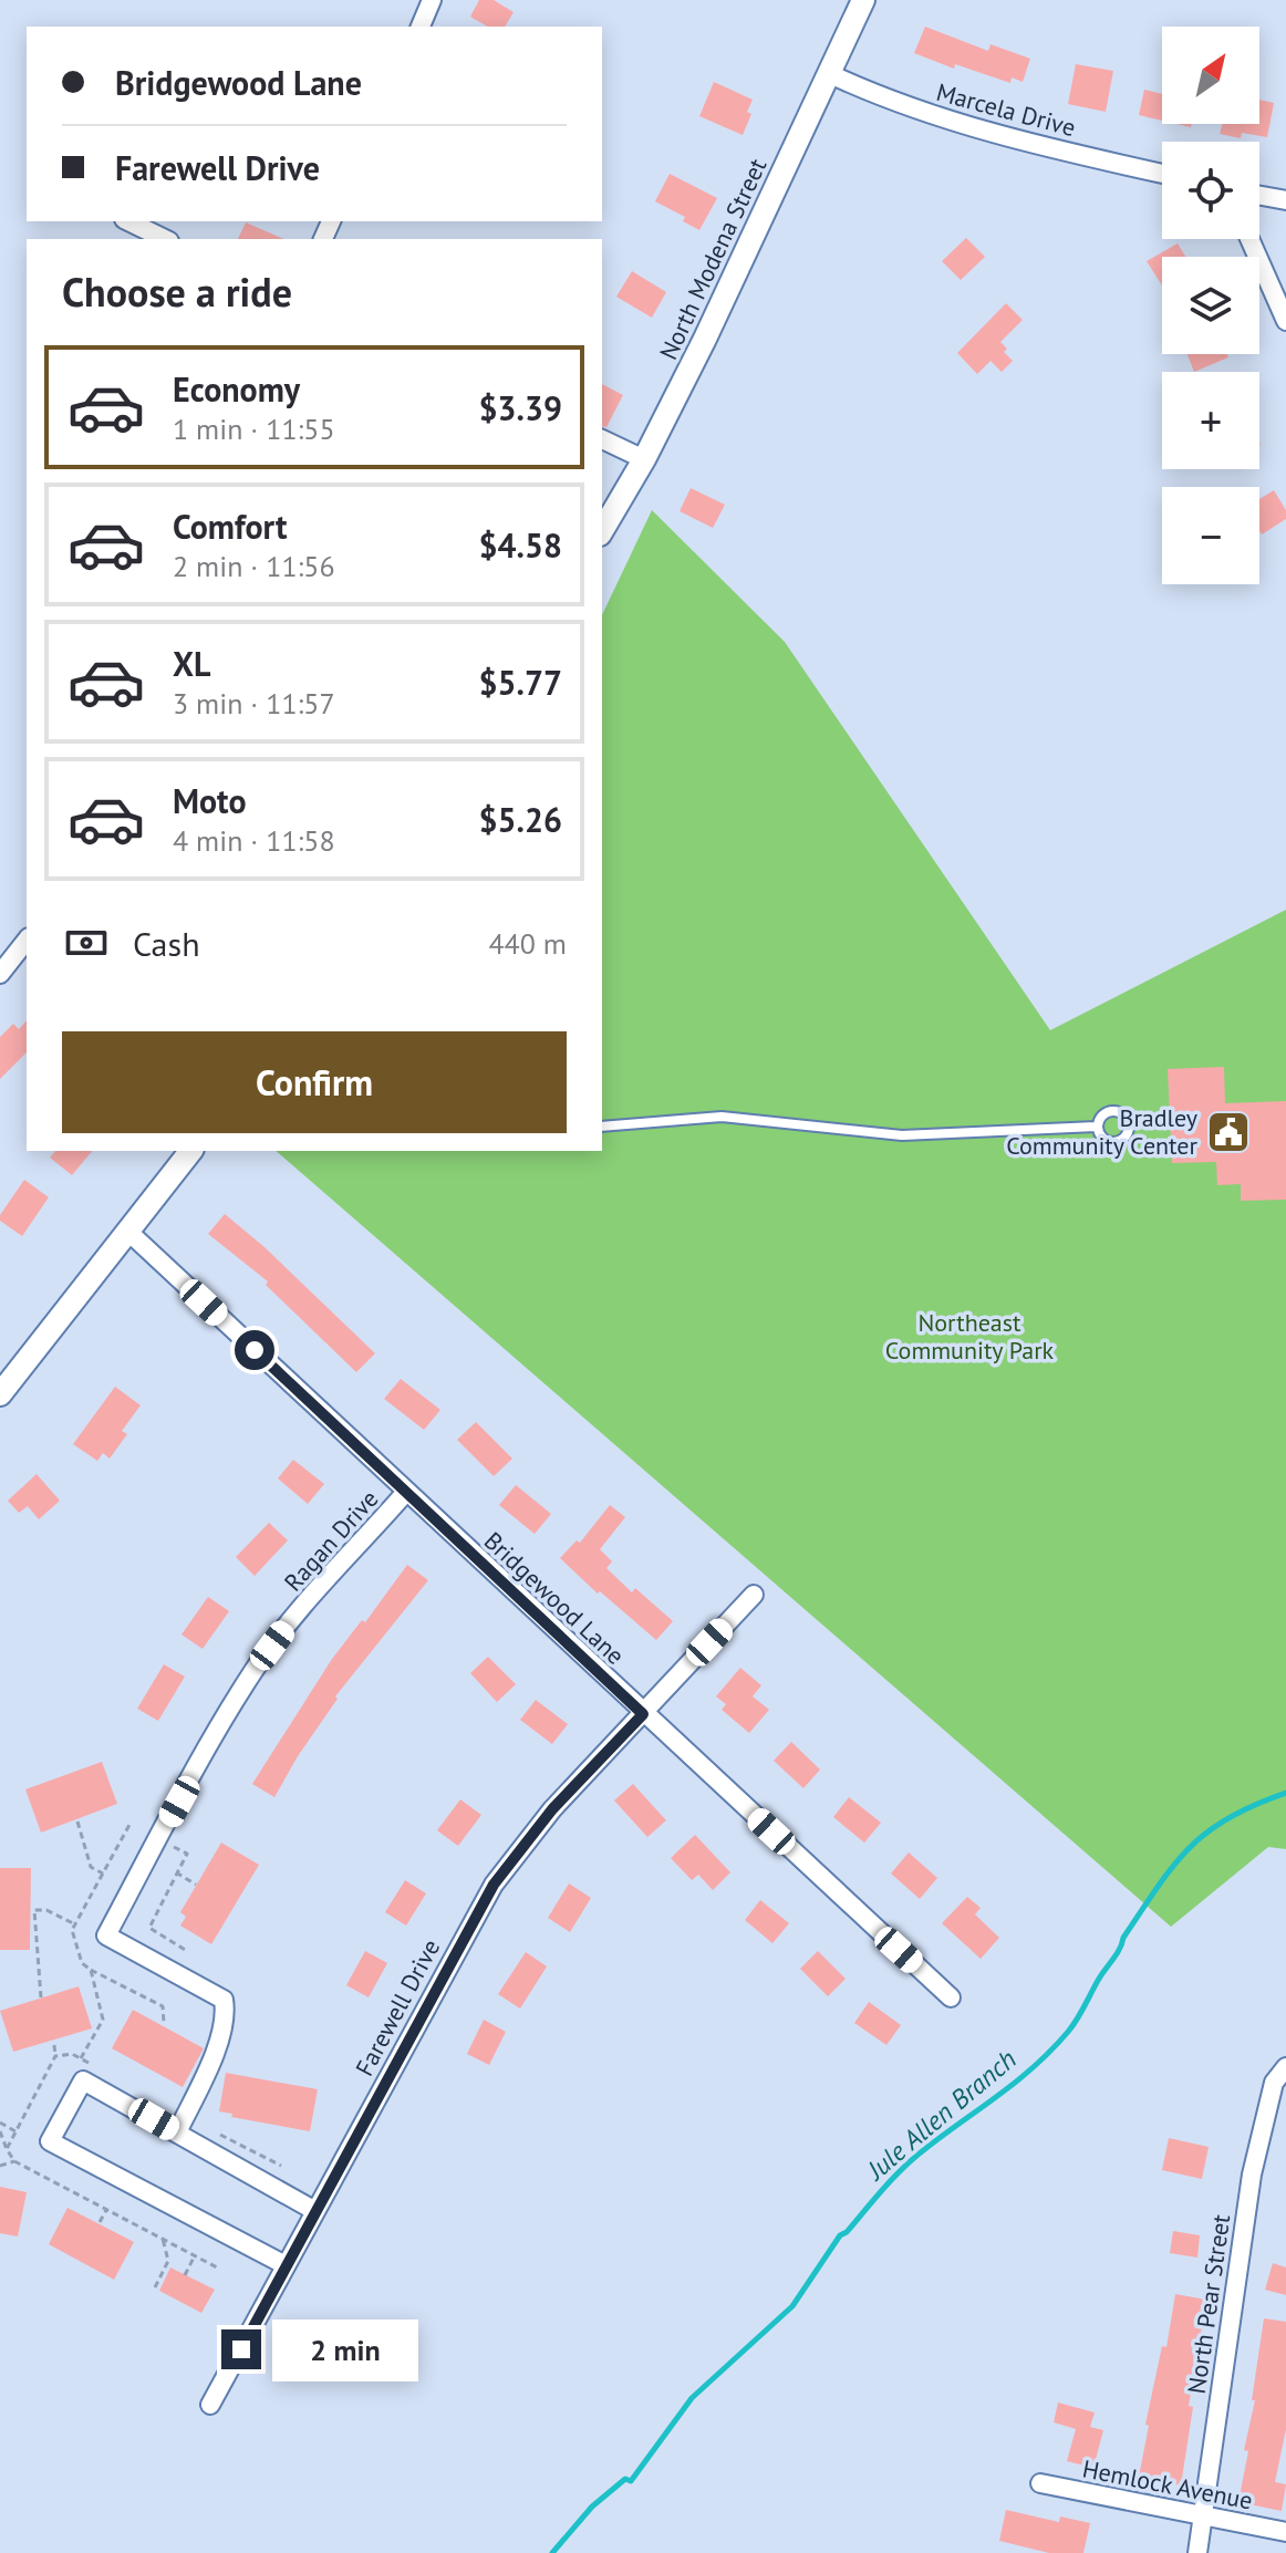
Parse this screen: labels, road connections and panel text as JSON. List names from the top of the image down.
{
  "streets": {
    "street": [
      "Marcela Drive",
      "North Modena Street",
      "Ragan Drive",
      "Bridgewood Lane",
      "Farewell Drive",
      "North Pear Street",
      "Hemlock Avenue"
    ]
  },
  "crossings": [
    ["Marcela Drive", "North Modena Street"],
    ["Ragan Drive", "Bridgewood Lane"],
    ["Bridgewood Lane", "Farewell Drive"],
    ["North Pear Street", "Hemlock Avenue"]
  ],
  "water": ["Jule Allen Branch"],
  "parks": ["Northeast Community Park"],
  "places": {
    "public building": ["Bradley Community Center"]
  },
  "north": "top right",
  "page": {
    "map_buttons": ["+", "−"],
    "banner": ["Bridgewood Lane", "Farewell Drive"],
    "heading": "Choose a ride",
    "list": [
      {
        "name": "Economy",
        "note": "1 min · 11:55",
        "value": "$3.39"
      },
      {
        "name": "Comfort",
        "note": "2 min · 11:56",
        "value": "$4.58"
      },
      {
        "name": "XL",
        "note": "3 min · 11:57",
        "value": "$5.77"
      },
      {
        "name": "Moto",
        "note": "4 min · 11:58",
        "value": "$5.26"
      }
    ],
    "pay": ["Cash", "440 m"],
    "buttons": "Confirm",
    "bubble": "2 min"
  }
}
